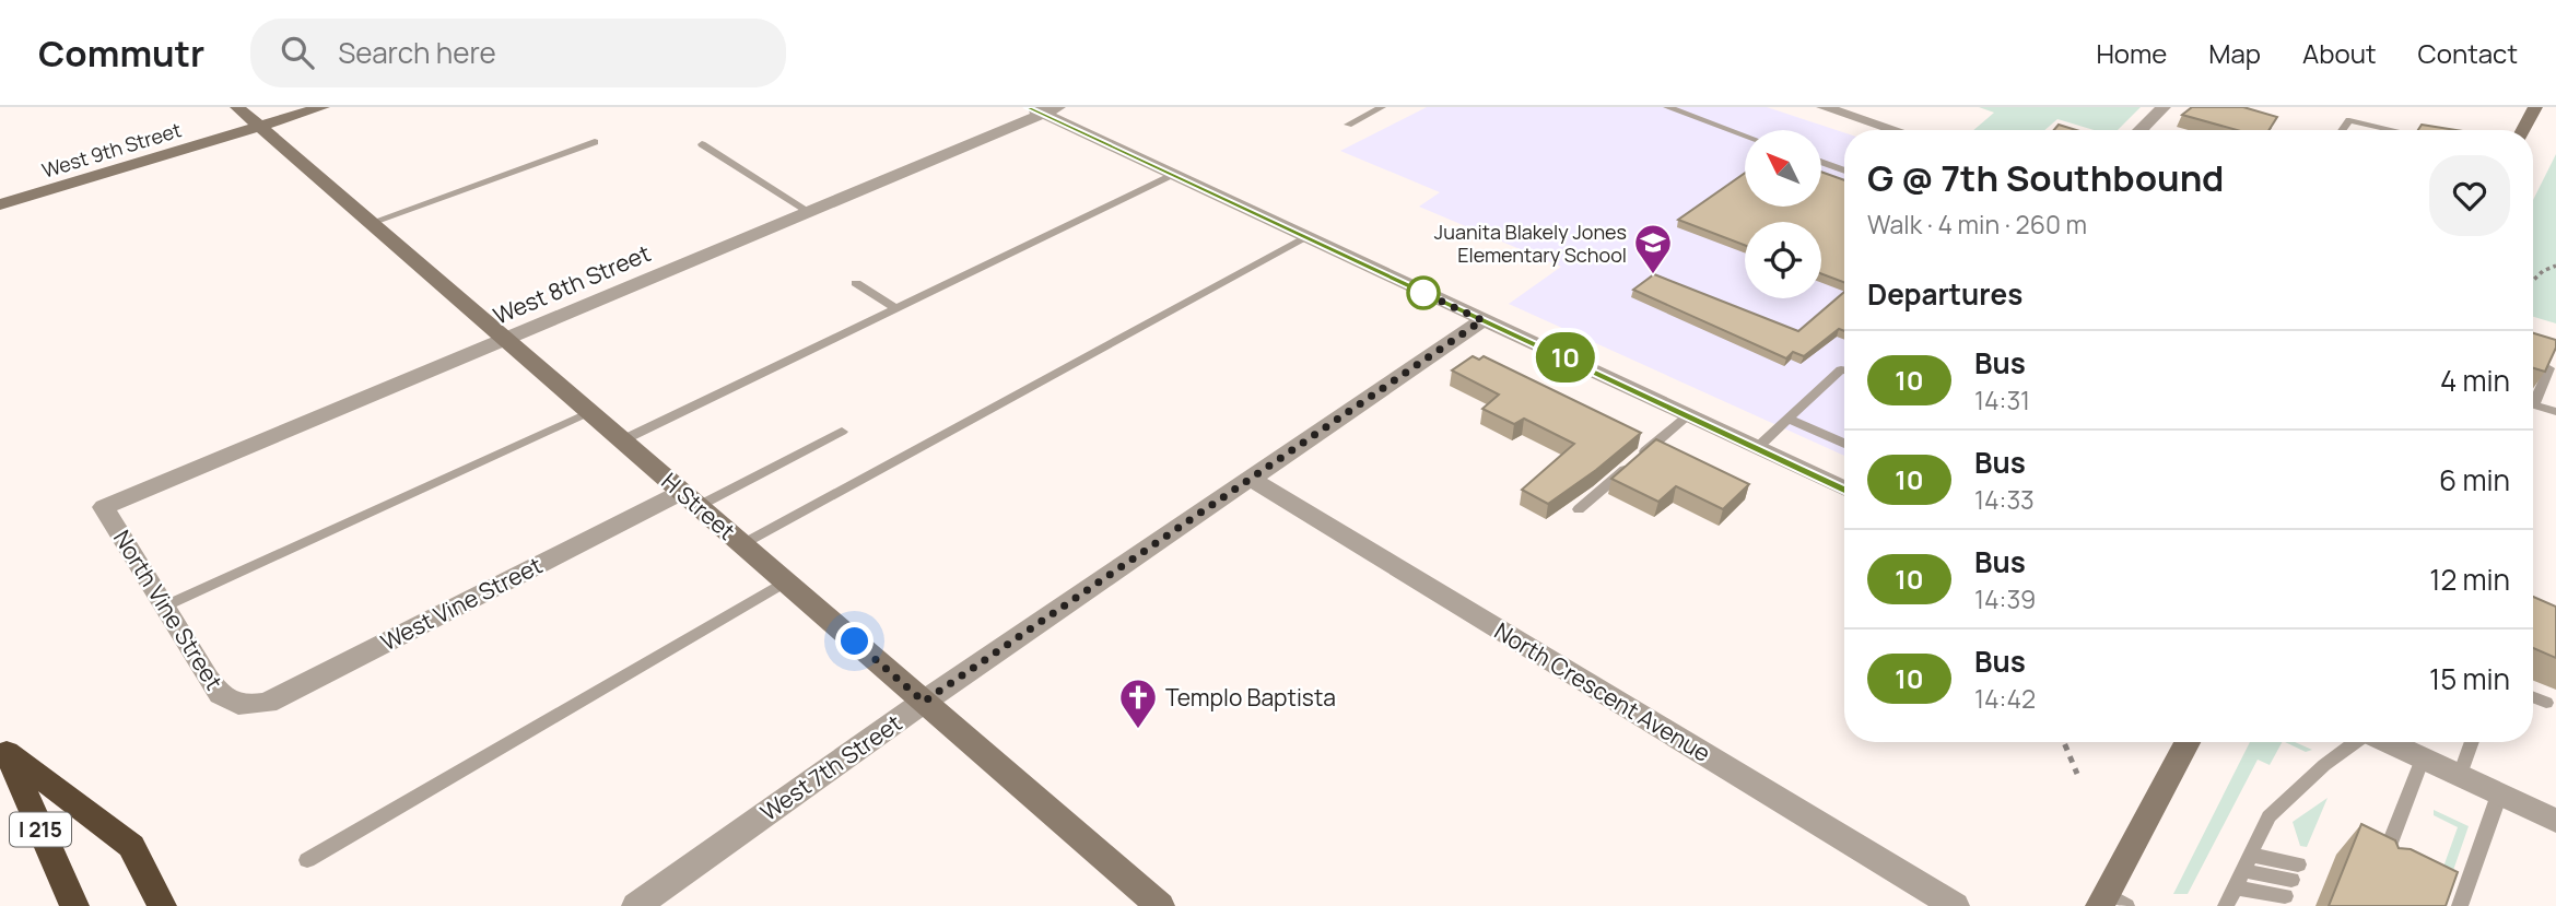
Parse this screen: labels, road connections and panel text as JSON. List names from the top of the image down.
{
  "streets": {
    "highway": ["I 215"],
    "street": [
      "West 9th Street",
      "West 8th Street",
      "H Street",
      "West Vine Street",
      "North Vine Street",
      "North Crescent Avenue",
      "West 7th Street"
    ]
  },
  "crossings": [
    ["West 9th Street", "H Street"],
    ["West 8th Street", "H Street"],
    ["West 8th Street", "North Vine Street"],
    ["H Street", "West Vine Street"],
    ["H Street", "West 7th Street"],
    ["West Vine Street", "North Vine Street"],
    ["North Crescent Avenue", "West 7th Street"]
  ],
  "places": {
    "school or university": ["Juanita Blakely Jones Elementary School"],
    "church": ["Templo Baptista"]
  },
  "lines": ["bus line 10"],
  "north": "top left",
  "page": {
    "header": "Commutr",
    "search": "Search here",
    "nav": [
      "Home",
      "Map",
      "About",
      "Contact"
    ],
    "on_map": "10",
    "heading": [
      ["G @ 7th Southbound", "Walk · 4 min · 260 m"],
      "Departures"
    ],
    "list": [
      {
        "mark": "10",
        "name": "Bus",
        "note": "14:31",
        "value": "4 min"
      },
      {
        "mark": "10",
        "name": "Bus",
        "note": "14:33",
        "value": "6 min"
      },
      {
        "mark": "10",
        "name": "Bus",
        "note": "14:39",
        "value": "12 min"
      },
      {
        "mark": "10",
        "name": "Bus",
        "note": "14:42",
        "value": "15 min"
      }
    ]
  }
}
